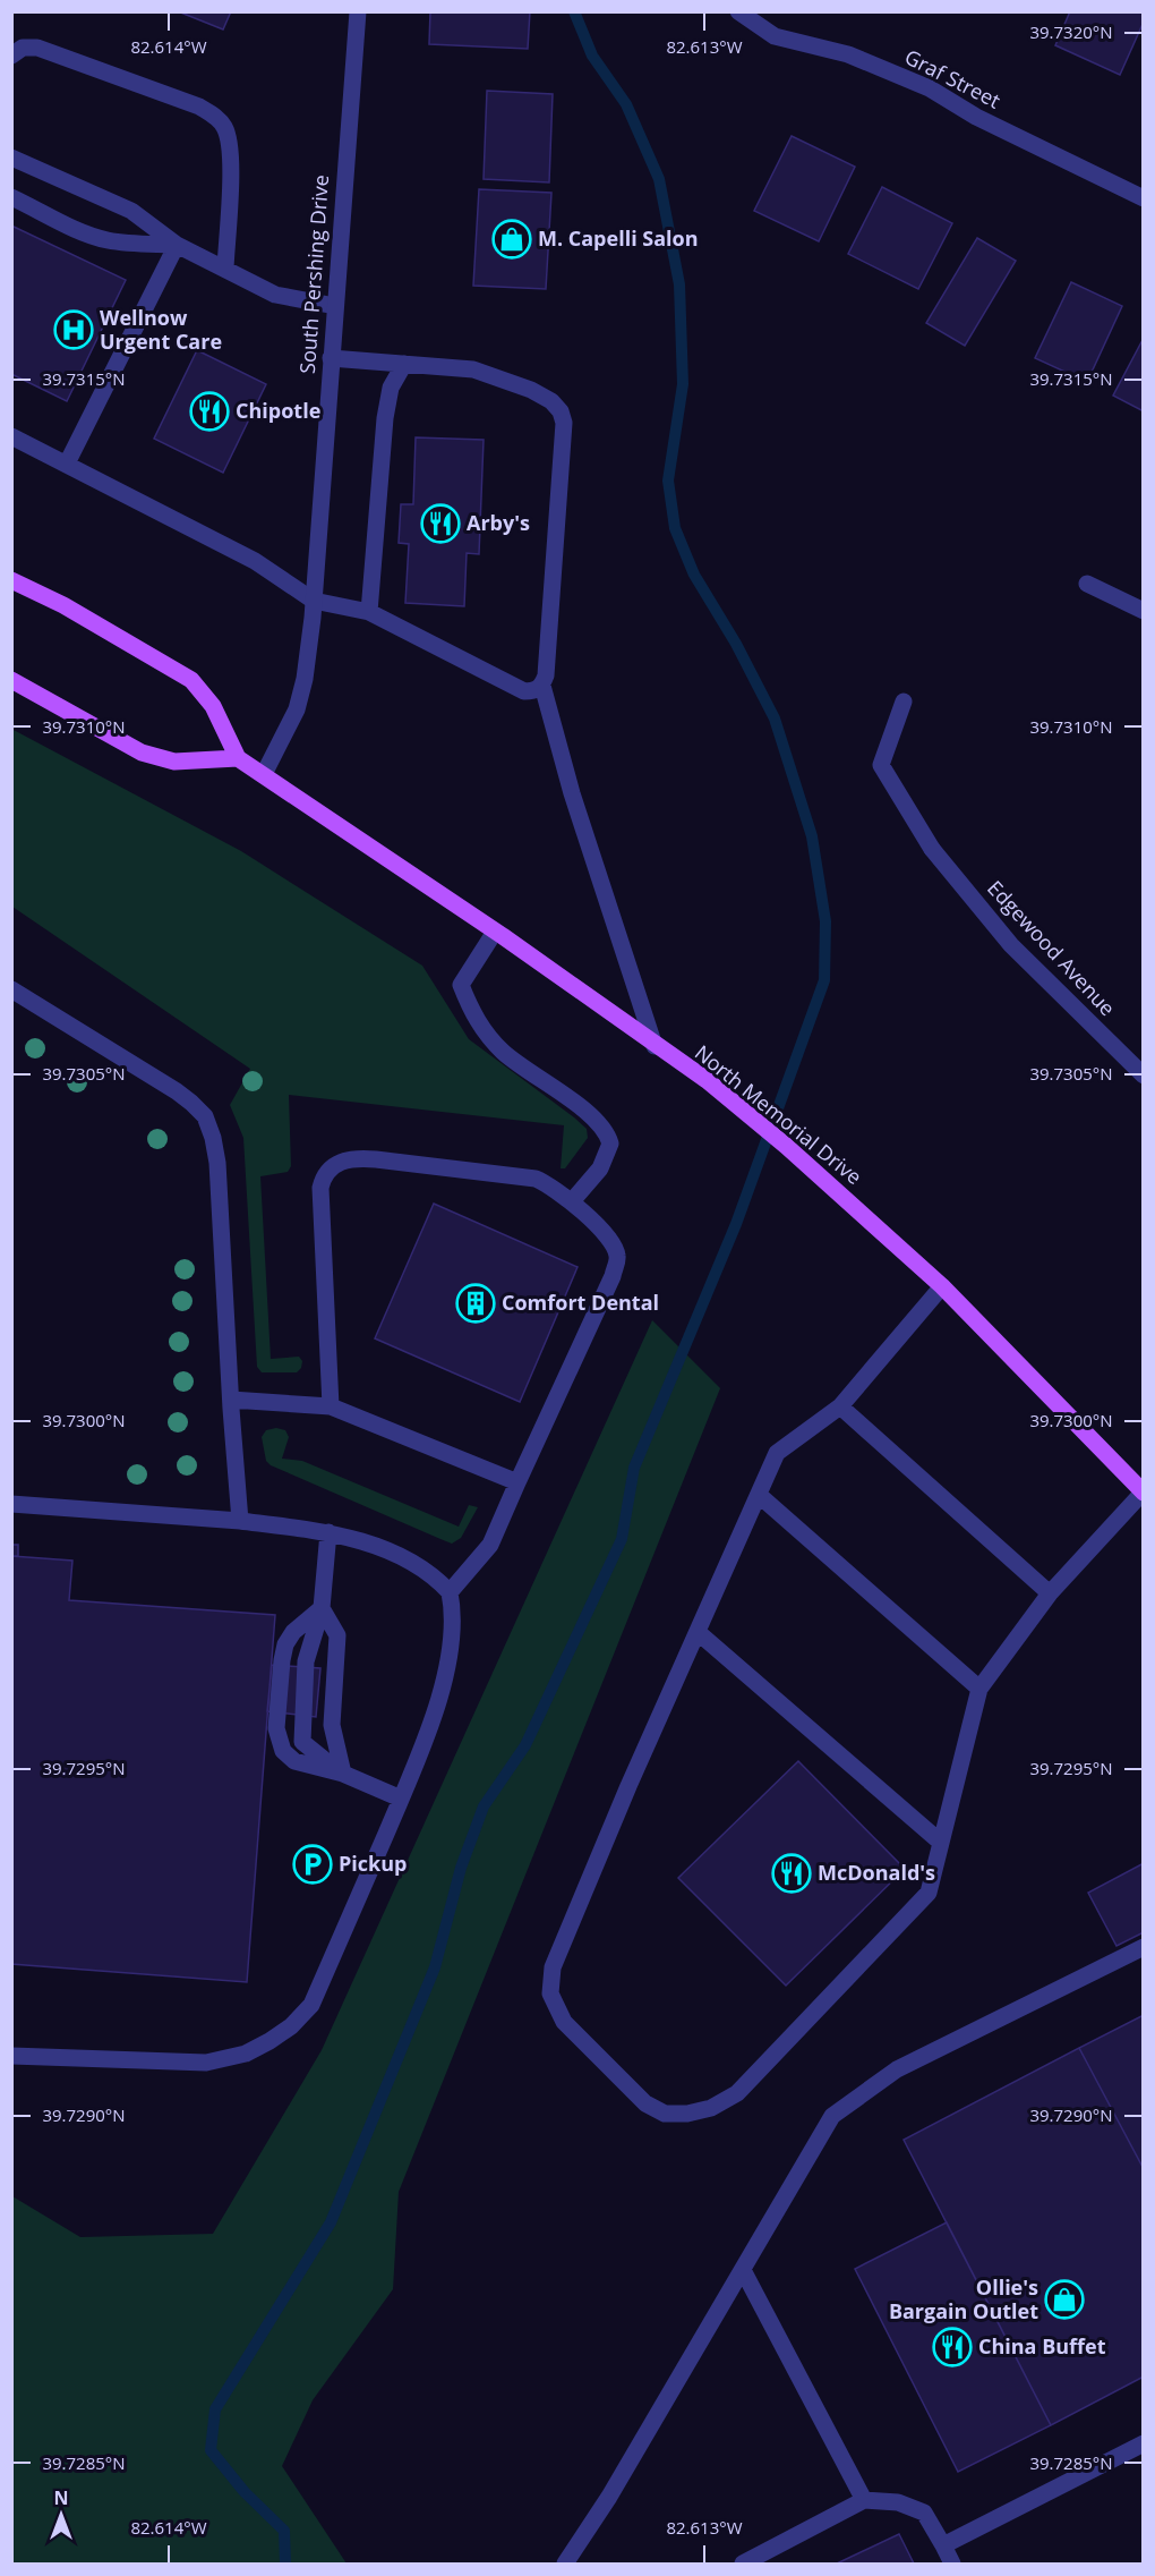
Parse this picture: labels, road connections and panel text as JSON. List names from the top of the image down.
{
  "streets": {
    "main road": ["North Memorial Drive"],
    "street": ["Graf Street", "South Pershing Drive", "Edgewood Avenue"]
  },
  "crossings": [
    ["South Pershing Drive", "North Memorial Drive"]
  ],
  "places": {
    "shop": ["M. Capelli Salon", "Ollie's Bargain Outlet"],
    "hospital": ["Wellnow Urgent Care"],
    "restaurant": [
      "Chipotle",
      "Arby's",
      "McDonald's",
      "China Buffet"
    ],
    "building": ["Comfort Dental"],
    "parking": ["Pickup"]
  },
  "north": "top",
  "coordinates": [
    "39.7320°N",
    "82.614°W",
    "82.613°W",
    "39.7315°N",
    "39.7310°N",
    "39.7305°N",
    "39.7300°N",
    "39.7295°N",
    "39.7290°N",
    "39.7285°N"
  ]
}
